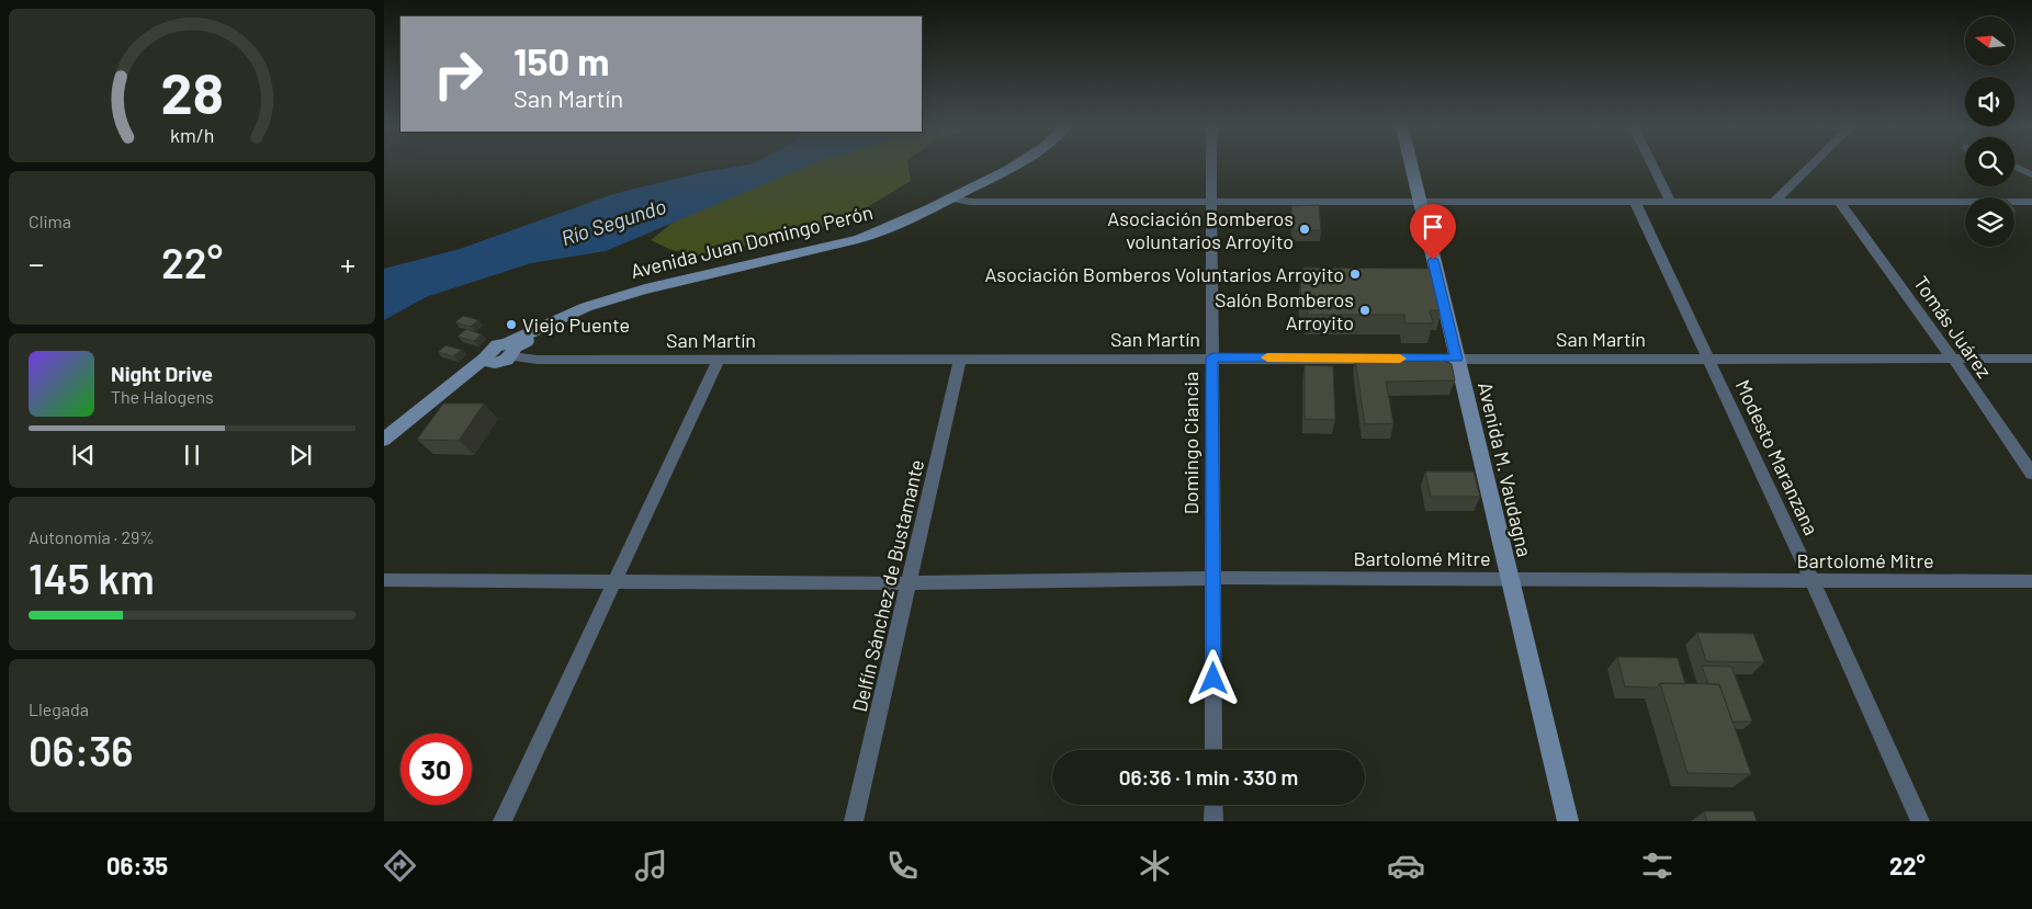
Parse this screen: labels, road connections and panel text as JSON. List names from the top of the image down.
{
  "streets": {
    "main road": ["Avenida Juan Domingo Perón", "Avenida M. Vaudagna"],
    "street": [
      "Tomás Juárez",
      "San Martín",
      "Domingo Ciancia",
      "Modesto Maranzana",
      "Bartolomé Mitre",
      "Delfín Sánchez de Bustamante"
    ]
  },
  "crossings": [
    ["Avenida Juan Domingo Perón", "San Martín"],
    ["Tomás Juárez", "San Martín"],
    ["San Martín", "Domingo Ciancia"],
    ["San Martín", "Modesto Maranzana"],
    ["San Martín", "Avenida M. Vaudagna"],
    ["San Martín", "Delfín Sánchez de Bustamante"],
    ["Domingo Ciancia", "Bartolomé Mitre"],
    ["Modesto Maranzana", "Bartolomé Mitre"],
    ["Avenida M. Vaudagna", "Bartolomé Mitre"],
    ["Bartolomé Mitre", "Delfín Sánchez de Bustamante"]
  ],
  "water": ["Río Segundo"],
  "places": [
    "Asociación Bomberos voluntarios Arroyito",
    "Asociación Bomberos Voluntarios Arroyito",
    "Salón Bomberos Arroyito",
    "Viejo Puente"
  ],
  "north": "left",
  "page": {
    "turn": ["150 m", "San Martín"],
    "tile": [
      "Clima",
      ["Autonomía · 29%", "145 km"],
      ["Llegada", "06:36"]
    ],
    "heat": ["−", "22°", "+"],
    "song": ["Night Drive", "The Halogens"],
    "limit": "30",
    "trip": "06:36 · 1 min · 330 m",
    "tabs": ["06:35", "22°"],
    "gauge": ["28", "km/h"]
  }
}
